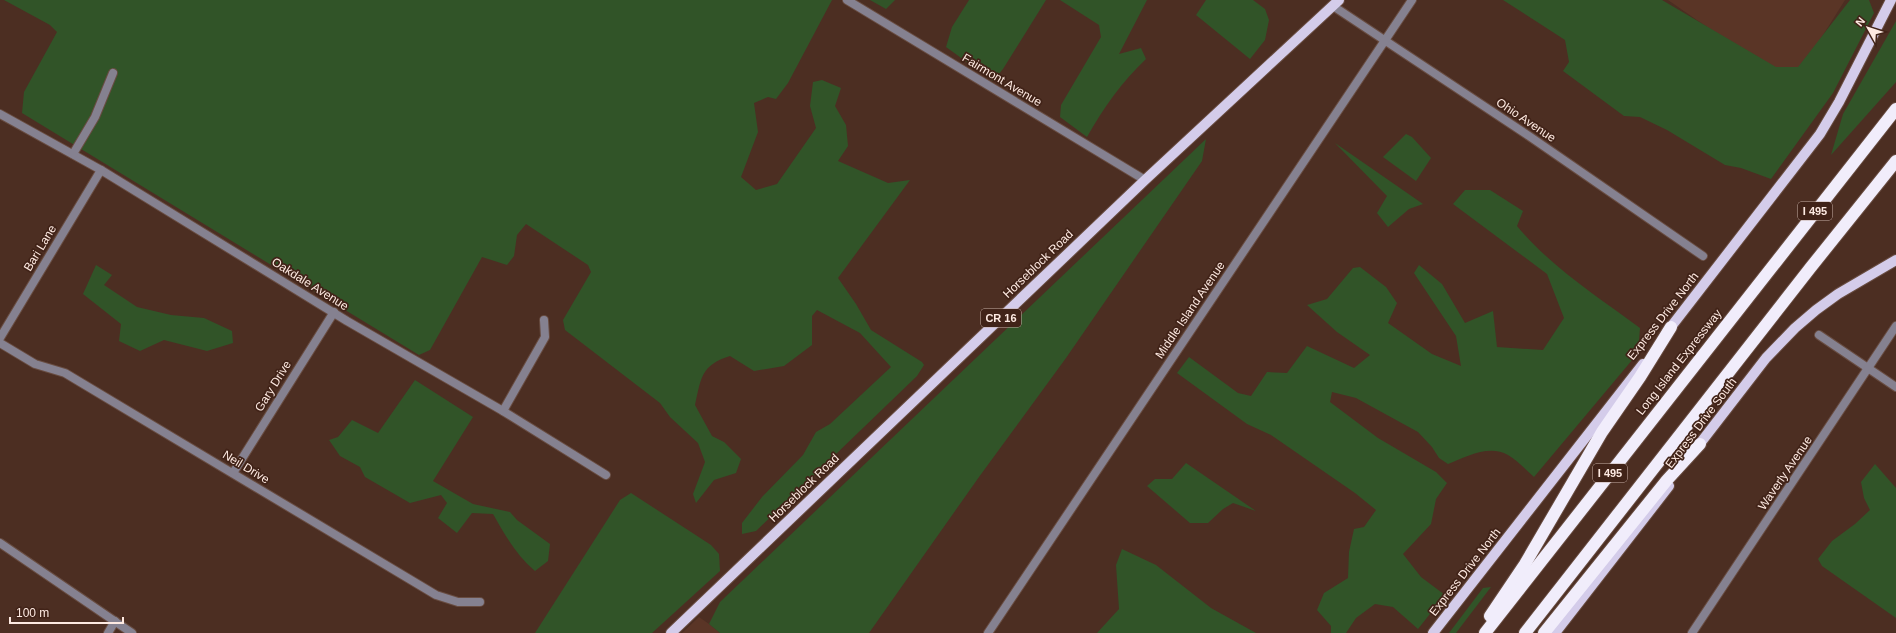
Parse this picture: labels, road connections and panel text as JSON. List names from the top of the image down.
{
  "streets": {
    "highway": ["I 495", "Long Island Expressway"],
    "main road": [
      "Horseblock Road",
      "Express Drive North",
      "CR 16",
      "Express Drive South"
    ],
    "street": [
      "Fairmont Avenue",
      "Ohio Avenue",
      "Bari Lane",
      "Oakdale Avenue",
      "Middle Island Avenue",
      "Gary Drive",
      "Neil Drive",
      "Waverly Avenue"
    ]
  },
  "crossings": [
    ["Fairmont Avenue", "Horseblock Road"],
    ["Ohio Avenue", "Horseblock Road"],
    ["Ohio Avenue", "Middle Island Avenue"],
    ["Bari Lane", "Oakdale Avenue"],
    ["Oakdale Avenue", "Gary Drive"],
    ["Gary Drive", "Neil Drive"]
  ],
  "scale_bar": "100 m",
  "north": "top left"
}
